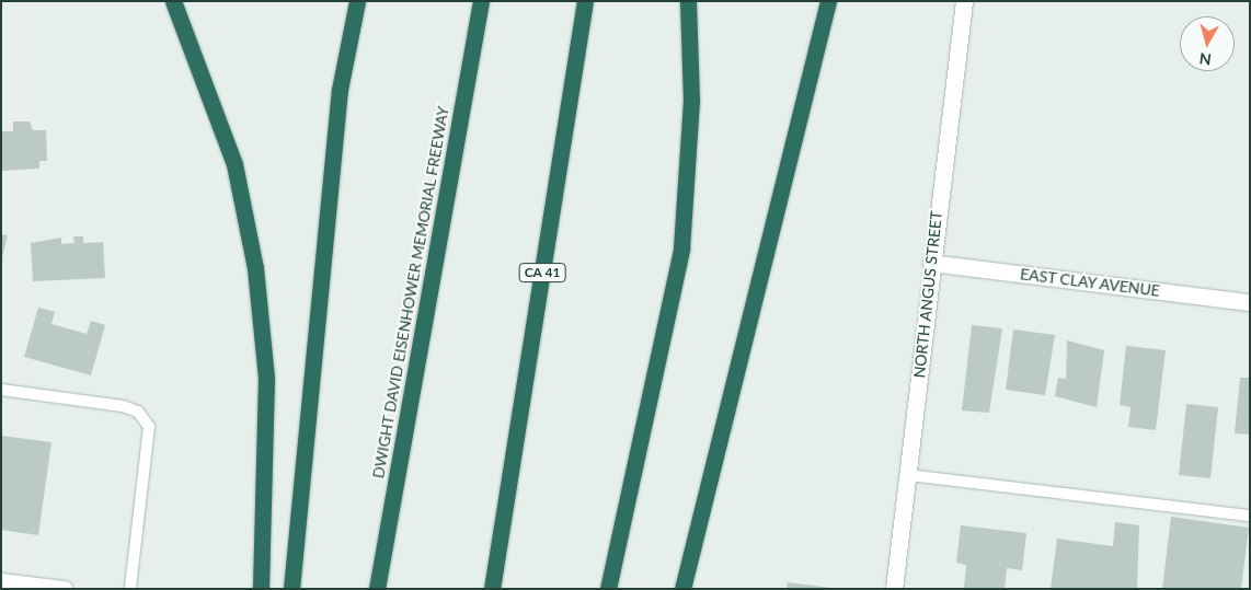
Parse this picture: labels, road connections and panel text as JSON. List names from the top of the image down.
{
  "streets": {
    "highway": ["CA 41", "DWIGHT DAVID EISENHOWER MEMORIAL FREEWAY"],
    "street": ["EAST CLAY AVENUE", "NORTH ANGUS STREET"]
  },
  "crossings": [
    ["EAST CLAY AVENUE", "NORTH ANGUS STREET"]
  ],
  "north": "bottom"
}
